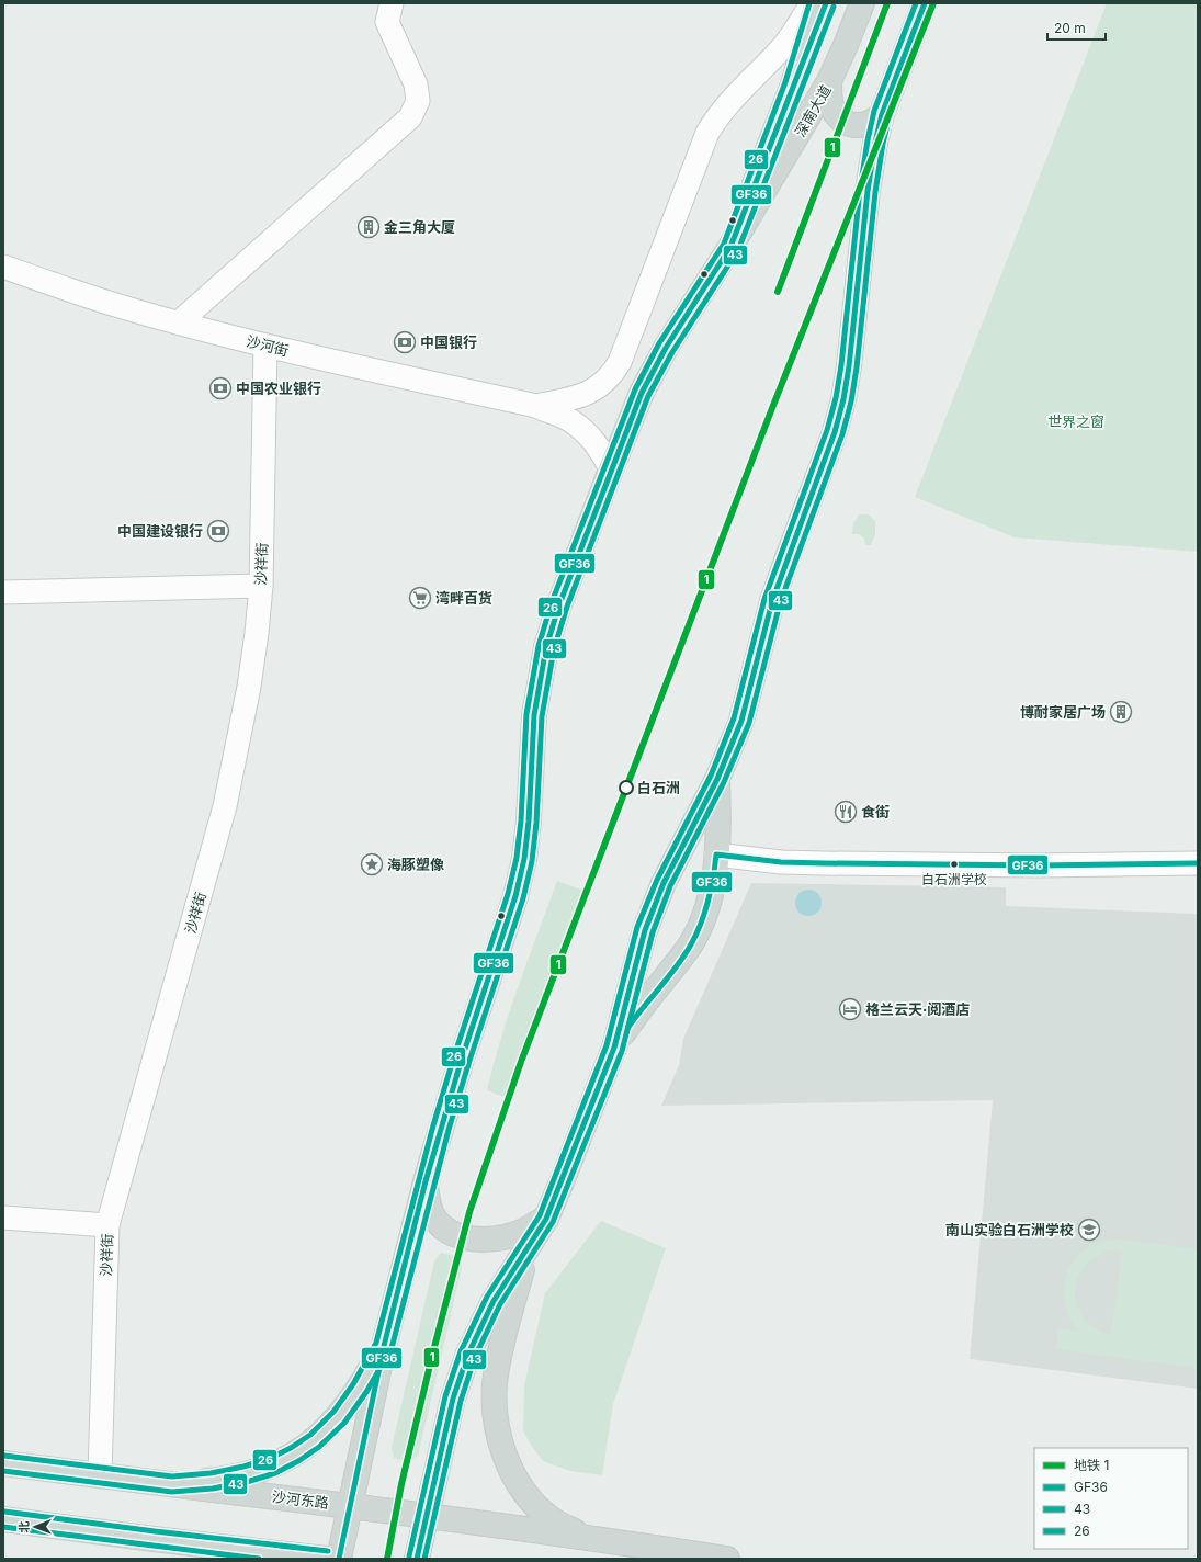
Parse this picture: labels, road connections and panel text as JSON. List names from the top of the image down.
{
  "streets": {
    "main road": ["深南大道", "沙河东路"],
    "street": ["沙河街", "沙祥街"]
  },
  "crossings": [
    ["深南大道", "沙河东路"],
    ["沙河街", "沙祥街"],
    ["沙祥街", "沙河东路"]
  ],
  "parks": ["世界之窗"],
  "places": {
    "building": ["金三角大厦", "博耐家居广场"],
    "bank": ["中国银行", "中国农业银行", "中国建设银行"],
    "supermarket": ["湾畔百货"],
    "other": ["白石洲", "白石洲学校"],
    "restaurant": ["食街"],
    "place": ["海豚塑像"],
    "hotel": ["格兰云天·阅酒店"],
    "school or university": ["南山实验白石洲学校"]
  },
  "lines": [
    "metro line 1",
    "transit line GF36",
    "transit line 26",
    "transit line 43"
  ],
  "legend": [
    "地铁 1",
    "GF36",
    "43",
    "26"
  ],
  "scale_bar": "20 m",
  "north": "left"
}
